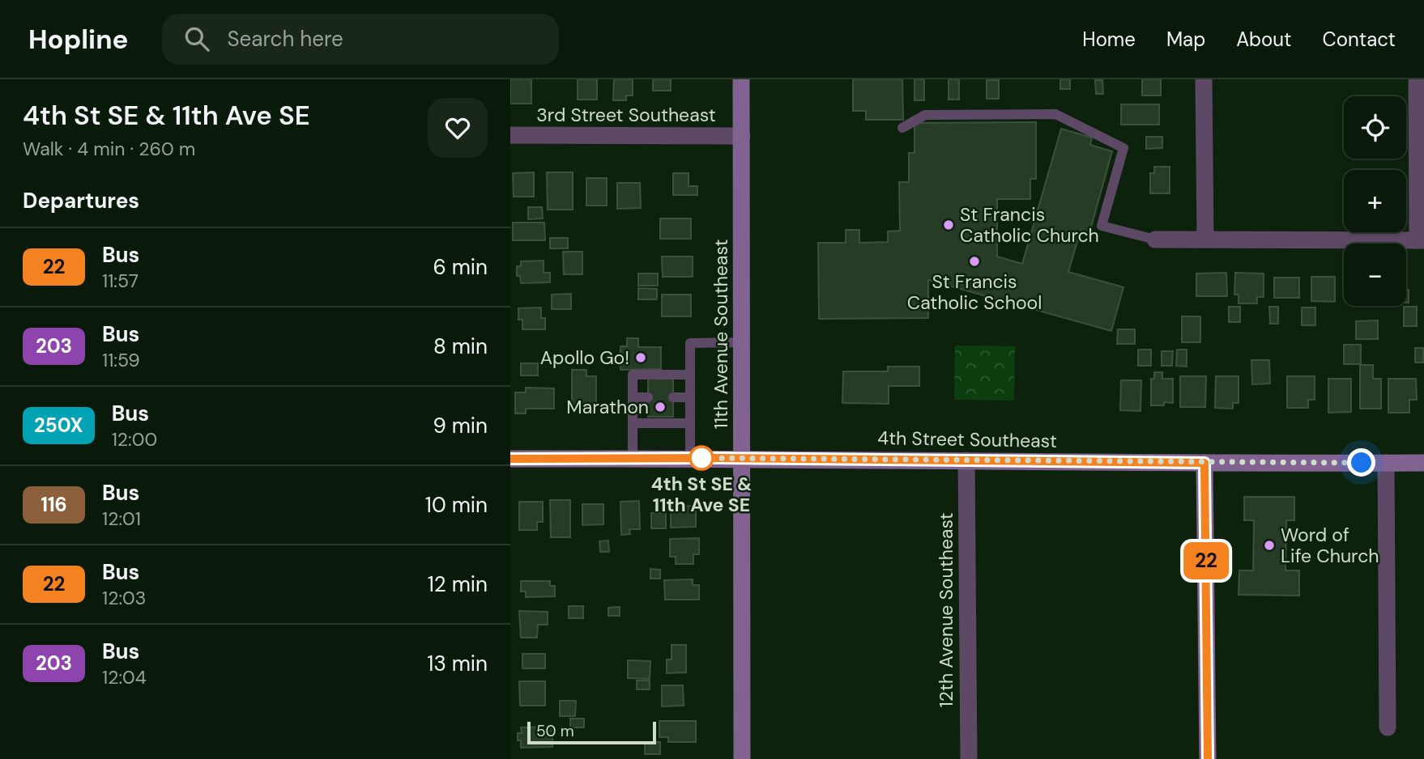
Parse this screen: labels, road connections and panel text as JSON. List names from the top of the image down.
{
  "streets": {
    "main road": ["11th Avenue Southeast", "4th Street Southeast"],
    "street": ["3rd Street Southeast", "12th Avenue Southeast"]
  },
  "crossings": [
    ["3rd Street Southeast", "11th Avenue Southeast"],
    ["11th Avenue Southeast", "4th Street Southeast"],
    ["4th Street Southeast", "12th Avenue Southeast"]
  ],
  "places": [
    "St Francis Catholic Church",
    "St Francis Catholic School",
    "Apollo Go!",
    "Marathon",
    "4th St SE & 11th Ave SE",
    "Word of Life Church"
  ],
  "lines": ["bus line 22"],
  "scale_bar": "50 m",
  "page": {
    "header": "Hopline",
    "search": "Search here",
    "nav": [
      "Home",
      "Map",
      "About",
      "Contact"
    ],
    "heading": [
      ["4th St SE & 11th Ave SE", "Walk · 4 min · 260 m"],
      "Departures"
    ],
    "on_map": "22",
    "map_buttons": ["+", "−"],
    "list": [
      {
        "mark": "22",
        "name": "Bus",
        "note": "11:57",
        "value": "6 min"
      },
      {
        "mark": "203",
        "name": "Bus",
        "note": "11:59",
        "value": "8 min"
      },
      {
        "mark": "250X",
        "name": "Bus",
        "note": "12:00",
        "value": "9 min"
      },
      {
        "mark": "116",
        "name": "Bus",
        "note": "12:01",
        "value": "10 min"
      },
      {
        "mark": "22",
        "name": "Bus",
        "note": "12:03",
        "value": "12 min"
      },
      {
        "mark": "203",
        "name": "Bus",
        "note": "12:04",
        "value": "13 min"
      }
    ],
    "scale": "50 m"
  }
}
